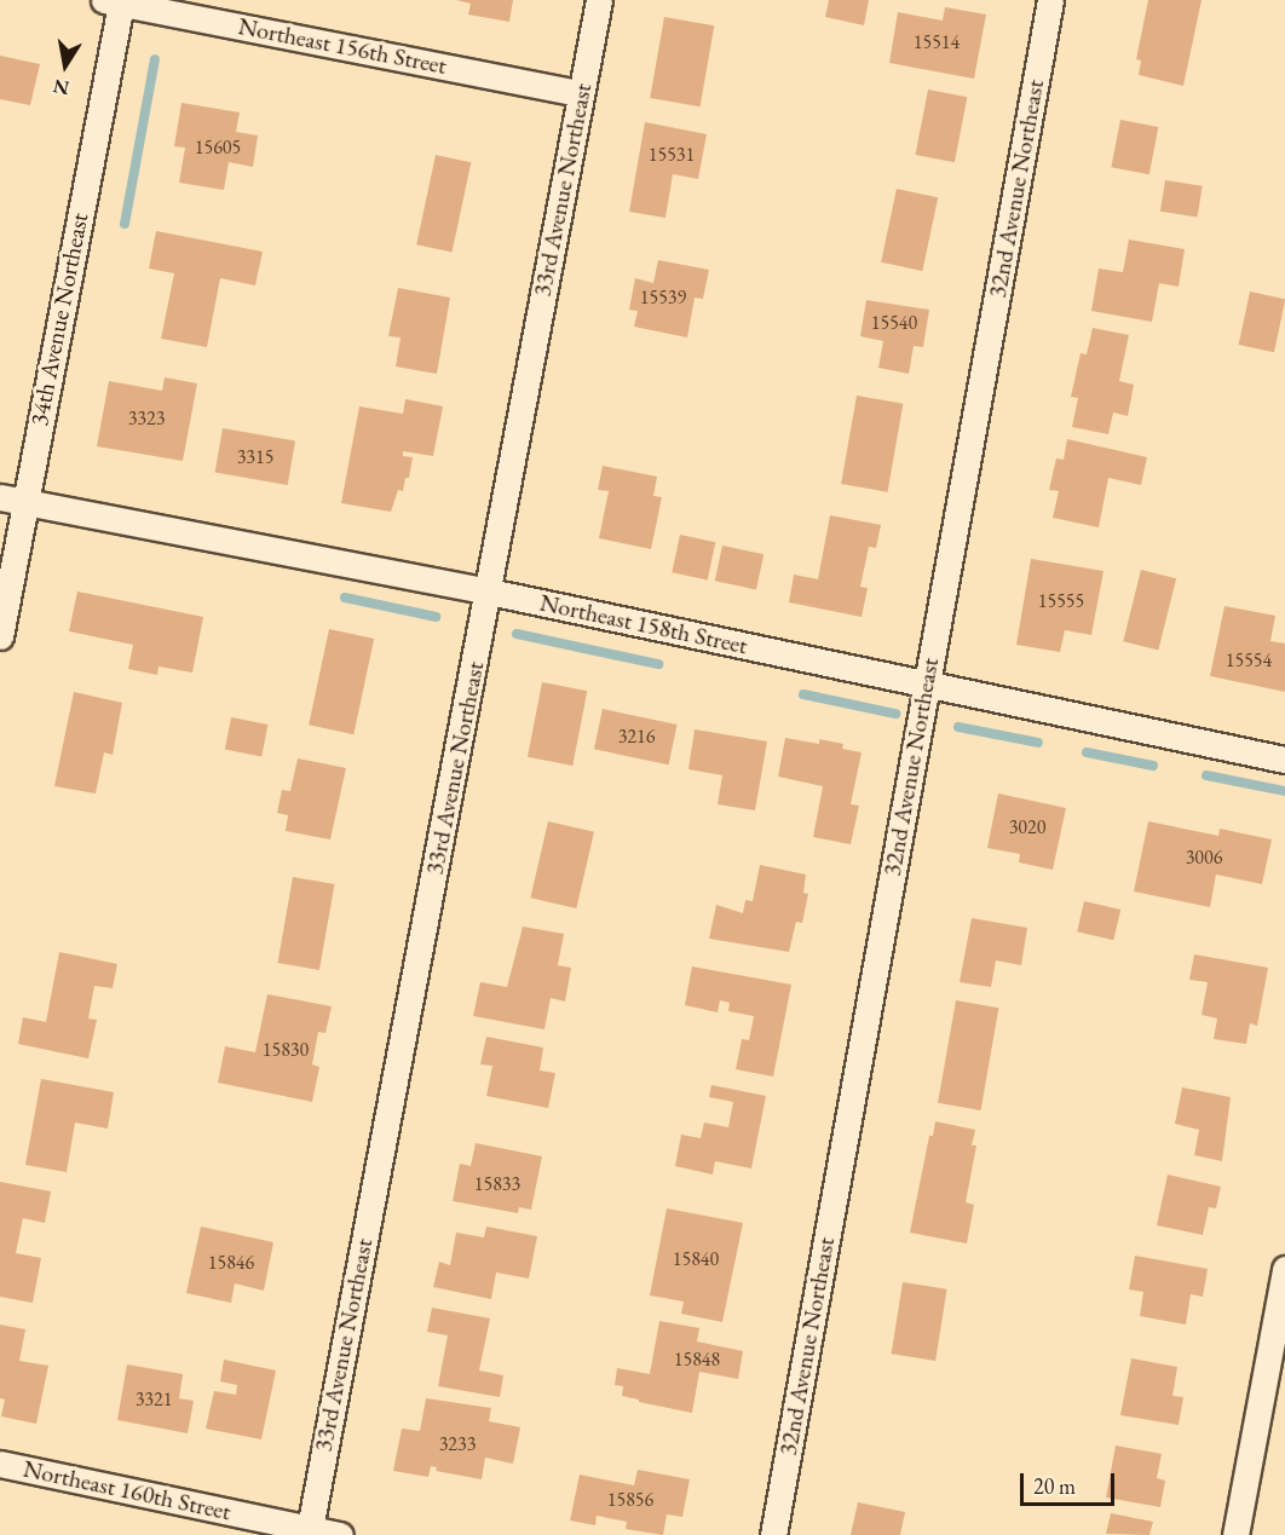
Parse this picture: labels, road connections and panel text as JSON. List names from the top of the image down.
{
  "streets": {
    "street": [
      "Northeast 156th Street",
      "32nd Avenue Northeast",
      "33rd Avenue Northeast",
      "34th Avenue Northeast",
      "Northeast 158th Street",
      "Northeast 160th Street"
    ]
  },
  "crossings": [
    ["Northeast 156th Street", "33rd Avenue Northeast"],
    ["Northeast 156th Street", "34th Avenue Northeast"],
    ["32nd Avenue Northeast", "Northeast 158th Street"],
    ["33rd Avenue Northeast", "Northeast 158th Street"],
    ["33rd Avenue Northeast", "Northeast 160th Street"],
    ["34th Avenue Northeast", "Northeast 158th Street"]
  ],
  "house_numbers": [
    "15514",
    "15605",
    "15531",
    "15539",
    "15540",
    "3323",
    "3315",
    "15555",
    "15554",
    "3216",
    "3020",
    "3006",
    "15830",
    "15833",
    "15840",
    "15846",
    "15848",
    "3321",
    "3233",
    "15856"
  ],
  "scale_bar": "20 m",
  "north": "bottom"
}
